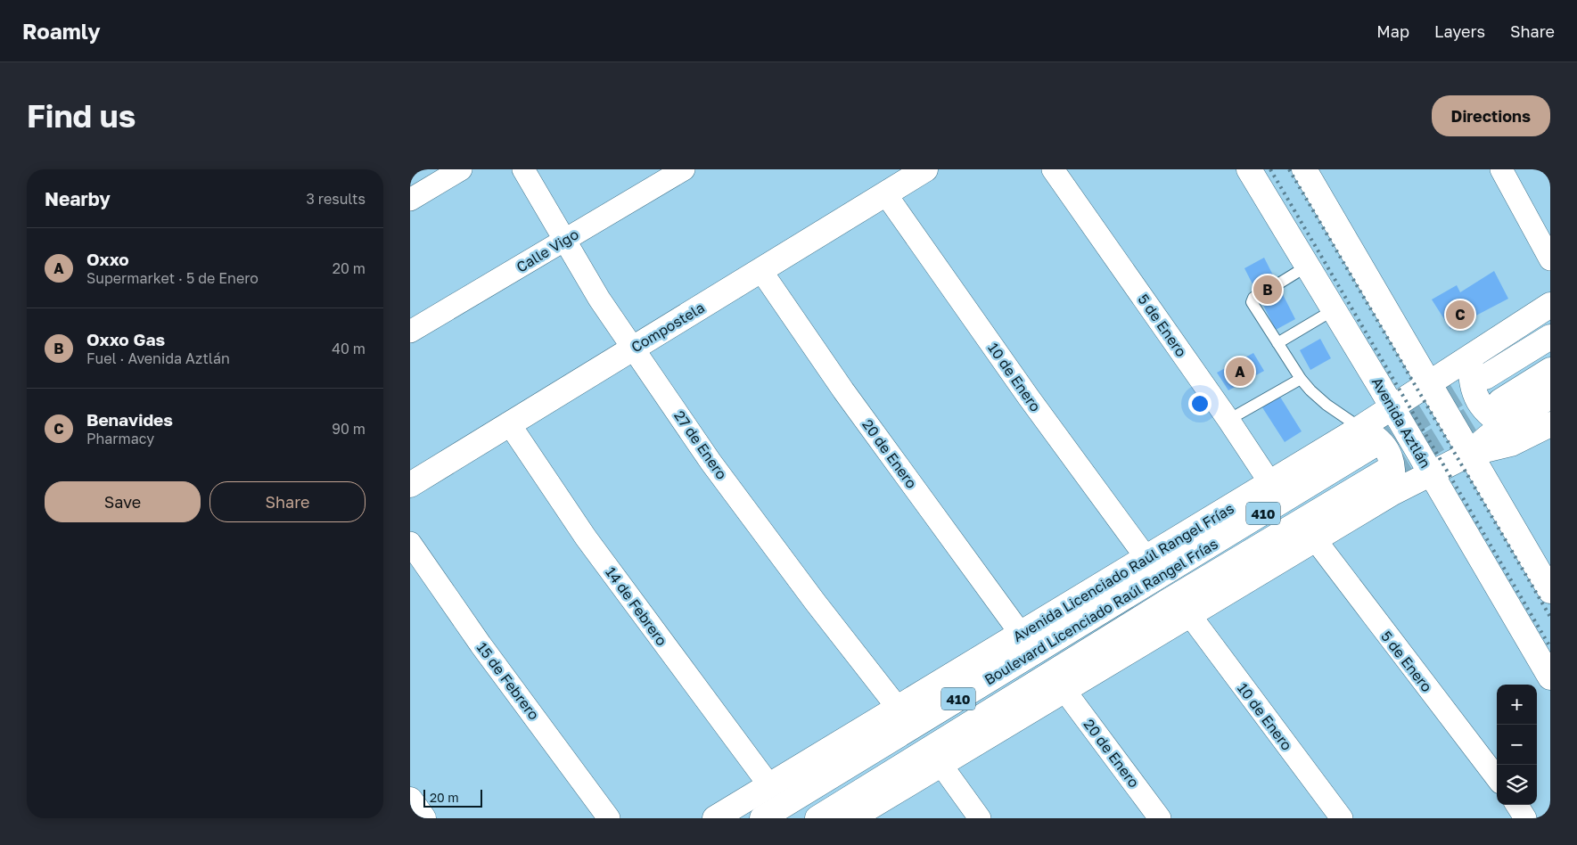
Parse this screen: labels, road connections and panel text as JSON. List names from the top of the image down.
{
  "streets": {
    "main road": [
      "Compostela",
      "Avenida Aztlán",
      "410",
      "Avenida Licenciado Raúl Rangel Frías",
      "Boulevard Licenciado Raúl Rangel Frías"
    ],
    "street": [
      "Calle Vigo",
      "5 de Enero",
      "10 de Enero",
      "27 de Enero",
      "20 de Enero",
      "14 de Febrero",
      "15 de Febrero"
    ]
  },
  "crossings": [
    ["Calle Vigo", "27 de Enero"],
    ["5 de Enero", "Avenida Licenciado Raúl Rangel Frías"],
    ["Compostela", "10 de Enero"],
    ["Compostela", "27 de Enero"],
    ["Compostela", "20 de Enero"],
    ["Compostela", "14 de Febrero"],
    ["10 de Enero", "Avenida Licenciado Raúl Rangel Frías"],
    ["Avenida Aztlán", "Avenida Licenciado Raúl Rangel Frías"],
    ["27 de Enero", "Avenida Licenciado Raúl Rangel Frías"],
    ["20 de Enero", "Avenida Licenciado Raúl Rangel Frías"],
    ["Avenida Licenciado Raúl Rangel Frías", "14 de Febrero"],
    ["Avenida Licenciado Raúl Rangel Frías", "Boulevard Licenciado Raúl Rangel Frías"]
  ],
  "scale_bar": "20 m",
  "page": {
    "header": "Roamly",
    "nav": ["Map", "Layers", "Share"],
    "buttons": [
      "Directions",
      ["Save", "Share"]
    ],
    "title": "Find us",
    "heading": ["Nearby", "3 results"],
    "list": [
      {
        "mark": "A",
        "name": "Oxxo",
        "note": "Supermarket · 5 de Enero",
        "value": "20 m"
      },
      {
        "mark": "B",
        "name": "Oxxo Gas",
        "note": "Fuel · Avenida Aztlán",
        "value": "40 m"
      },
      {
        "mark": "C",
        "name": "Benavides",
        "note": "Pharmacy",
        "value": "90 m"
      }
    ],
    "pins": ["B", "C", "A"],
    "map_buttons": ["+", "−"],
    "scale": "20 m"
  }
}
